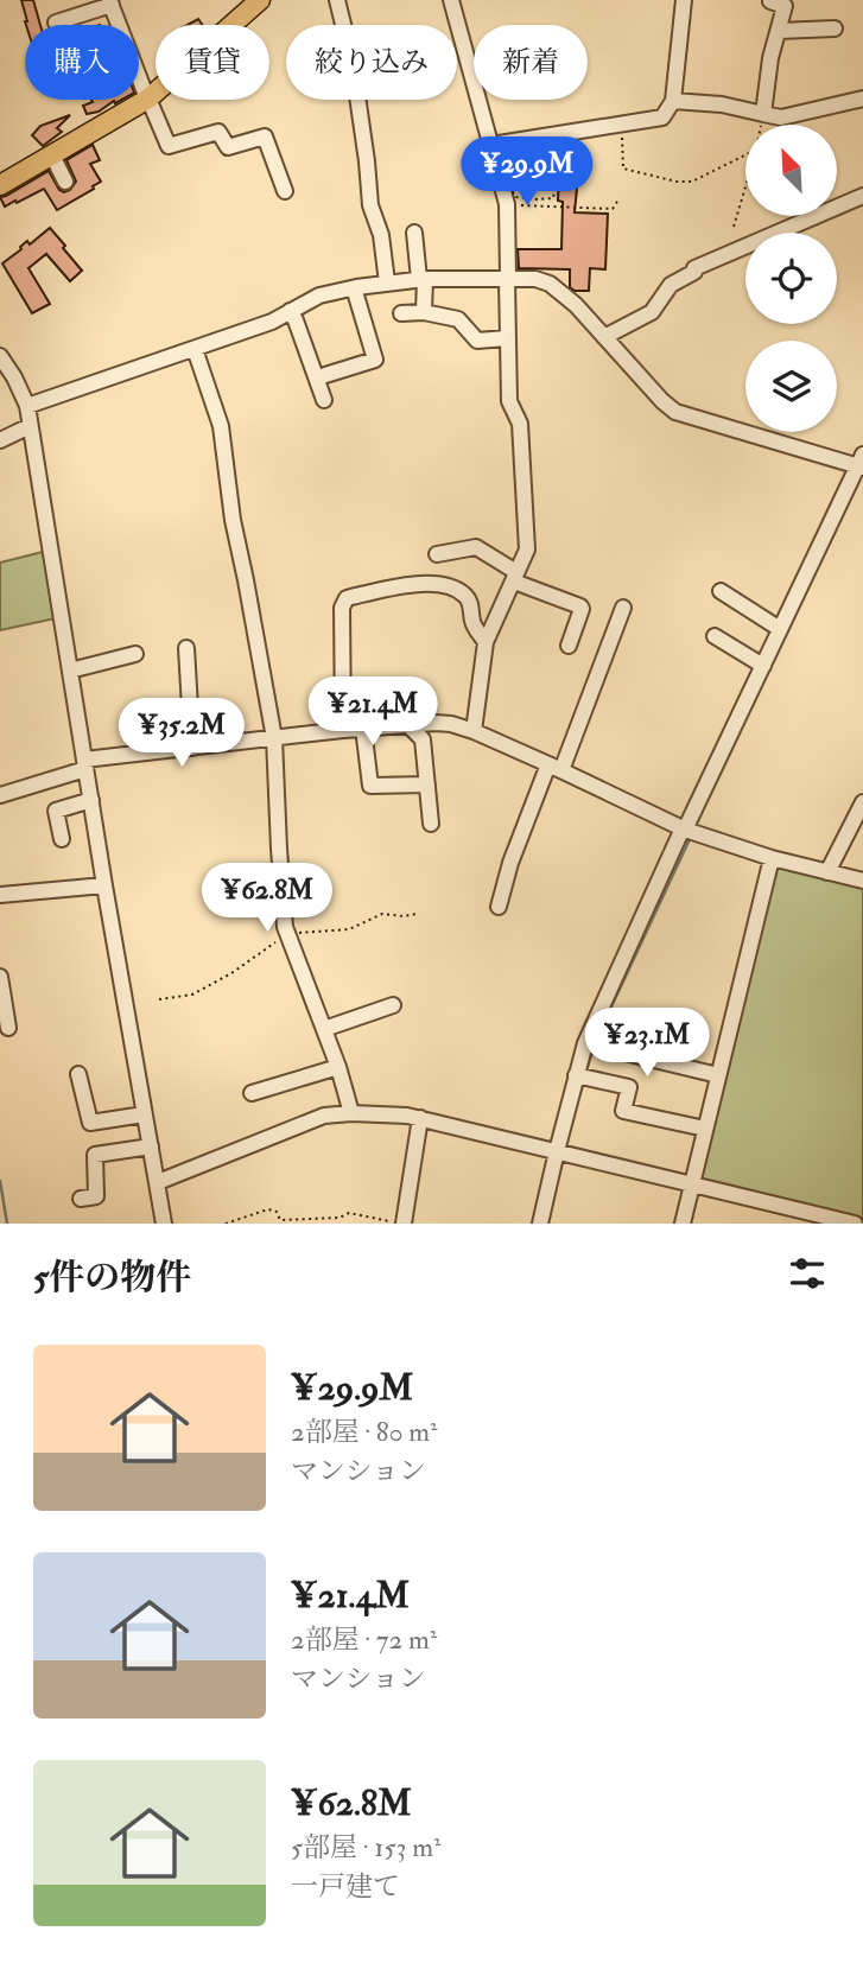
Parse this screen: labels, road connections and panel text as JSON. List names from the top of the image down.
{
  "north": "top left",
  "page": {
    "chip": [
      "購入",
      "賃貸",
      "絞り込み",
      "新着"
    ],
    "price": [
      "¥29.9M",
      "¥21.4M",
      "¥35.2M",
      "¥62.8M",
      "¥23.1M"
    ],
    "heading": "5件の物件",
    "list": [
      {
        "name": "¥29.9M",
        "note": "2部屋 · 80 m² · マンション"
      },
      {
        "name": "¥21.4M",
        "note": "2部屋 · 72 m² · マンション"
      },
      {
        "name": "¥62.8M",
        "note": "5部屋 · 153 m² · 一戸建て"
      }
    ]
  }
}
